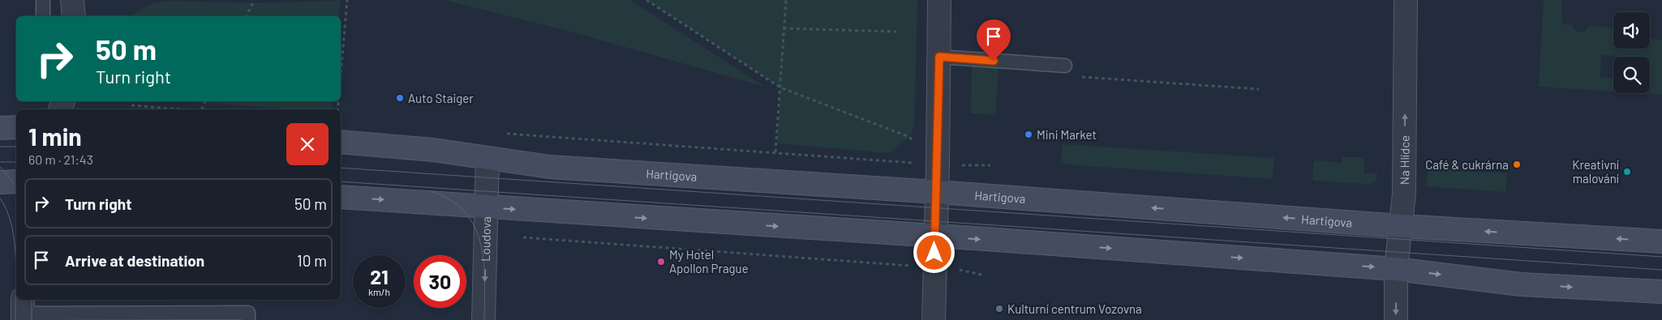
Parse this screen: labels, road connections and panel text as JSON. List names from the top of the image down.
{
  "streets": {
    "main road": ["Hartigova"],
    "street": ["Na Hlídce", "Loudova"]
  },
  "crossings": [
    ["Na Hlídce", "Hartigova"],
    ["Hartigova", "Loudova"]
  ],
  "one_way": ["Loudova"],
  "places": [
    "Auto Staiger",
    "Mini Market",
    "Café & cukrárna",
    "Kreativní malování",
    "My Hotel Apollon Prague",
    "Kulturní centrum Vozovna"
  ],
  "page": {
    "turn": ["50 m", "Turn right"],
    "heading": ["1 min", "60 m · 21:43"],
    "list": [
      {
        "name": "Turn right",
        "value": "50 m"
      },
      {
        "name": "Arrive at destination",
        "value": "10 m"
      }
    ],
    "speed": "21 km/h",
    "limit": "30"
  }
}
